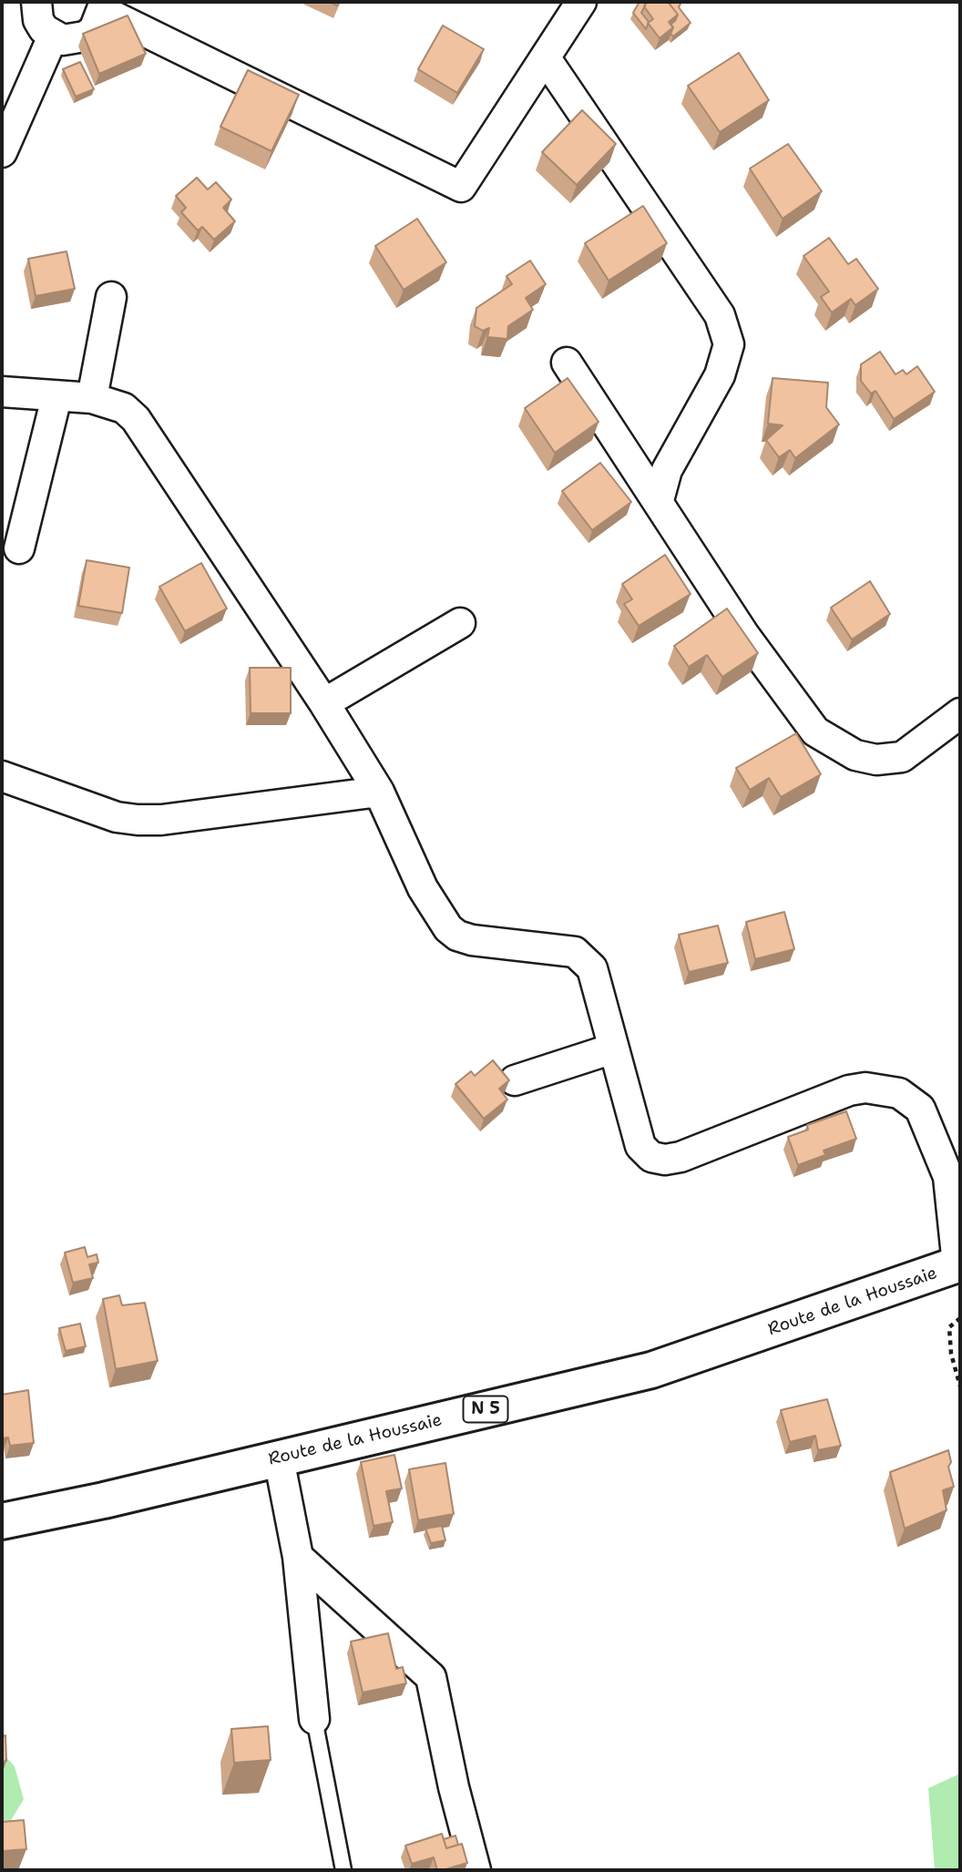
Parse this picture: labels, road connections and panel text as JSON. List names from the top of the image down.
{
  "streets": {
    "main road": ["Route de la Houssaie", "N 5"]
  }
}
